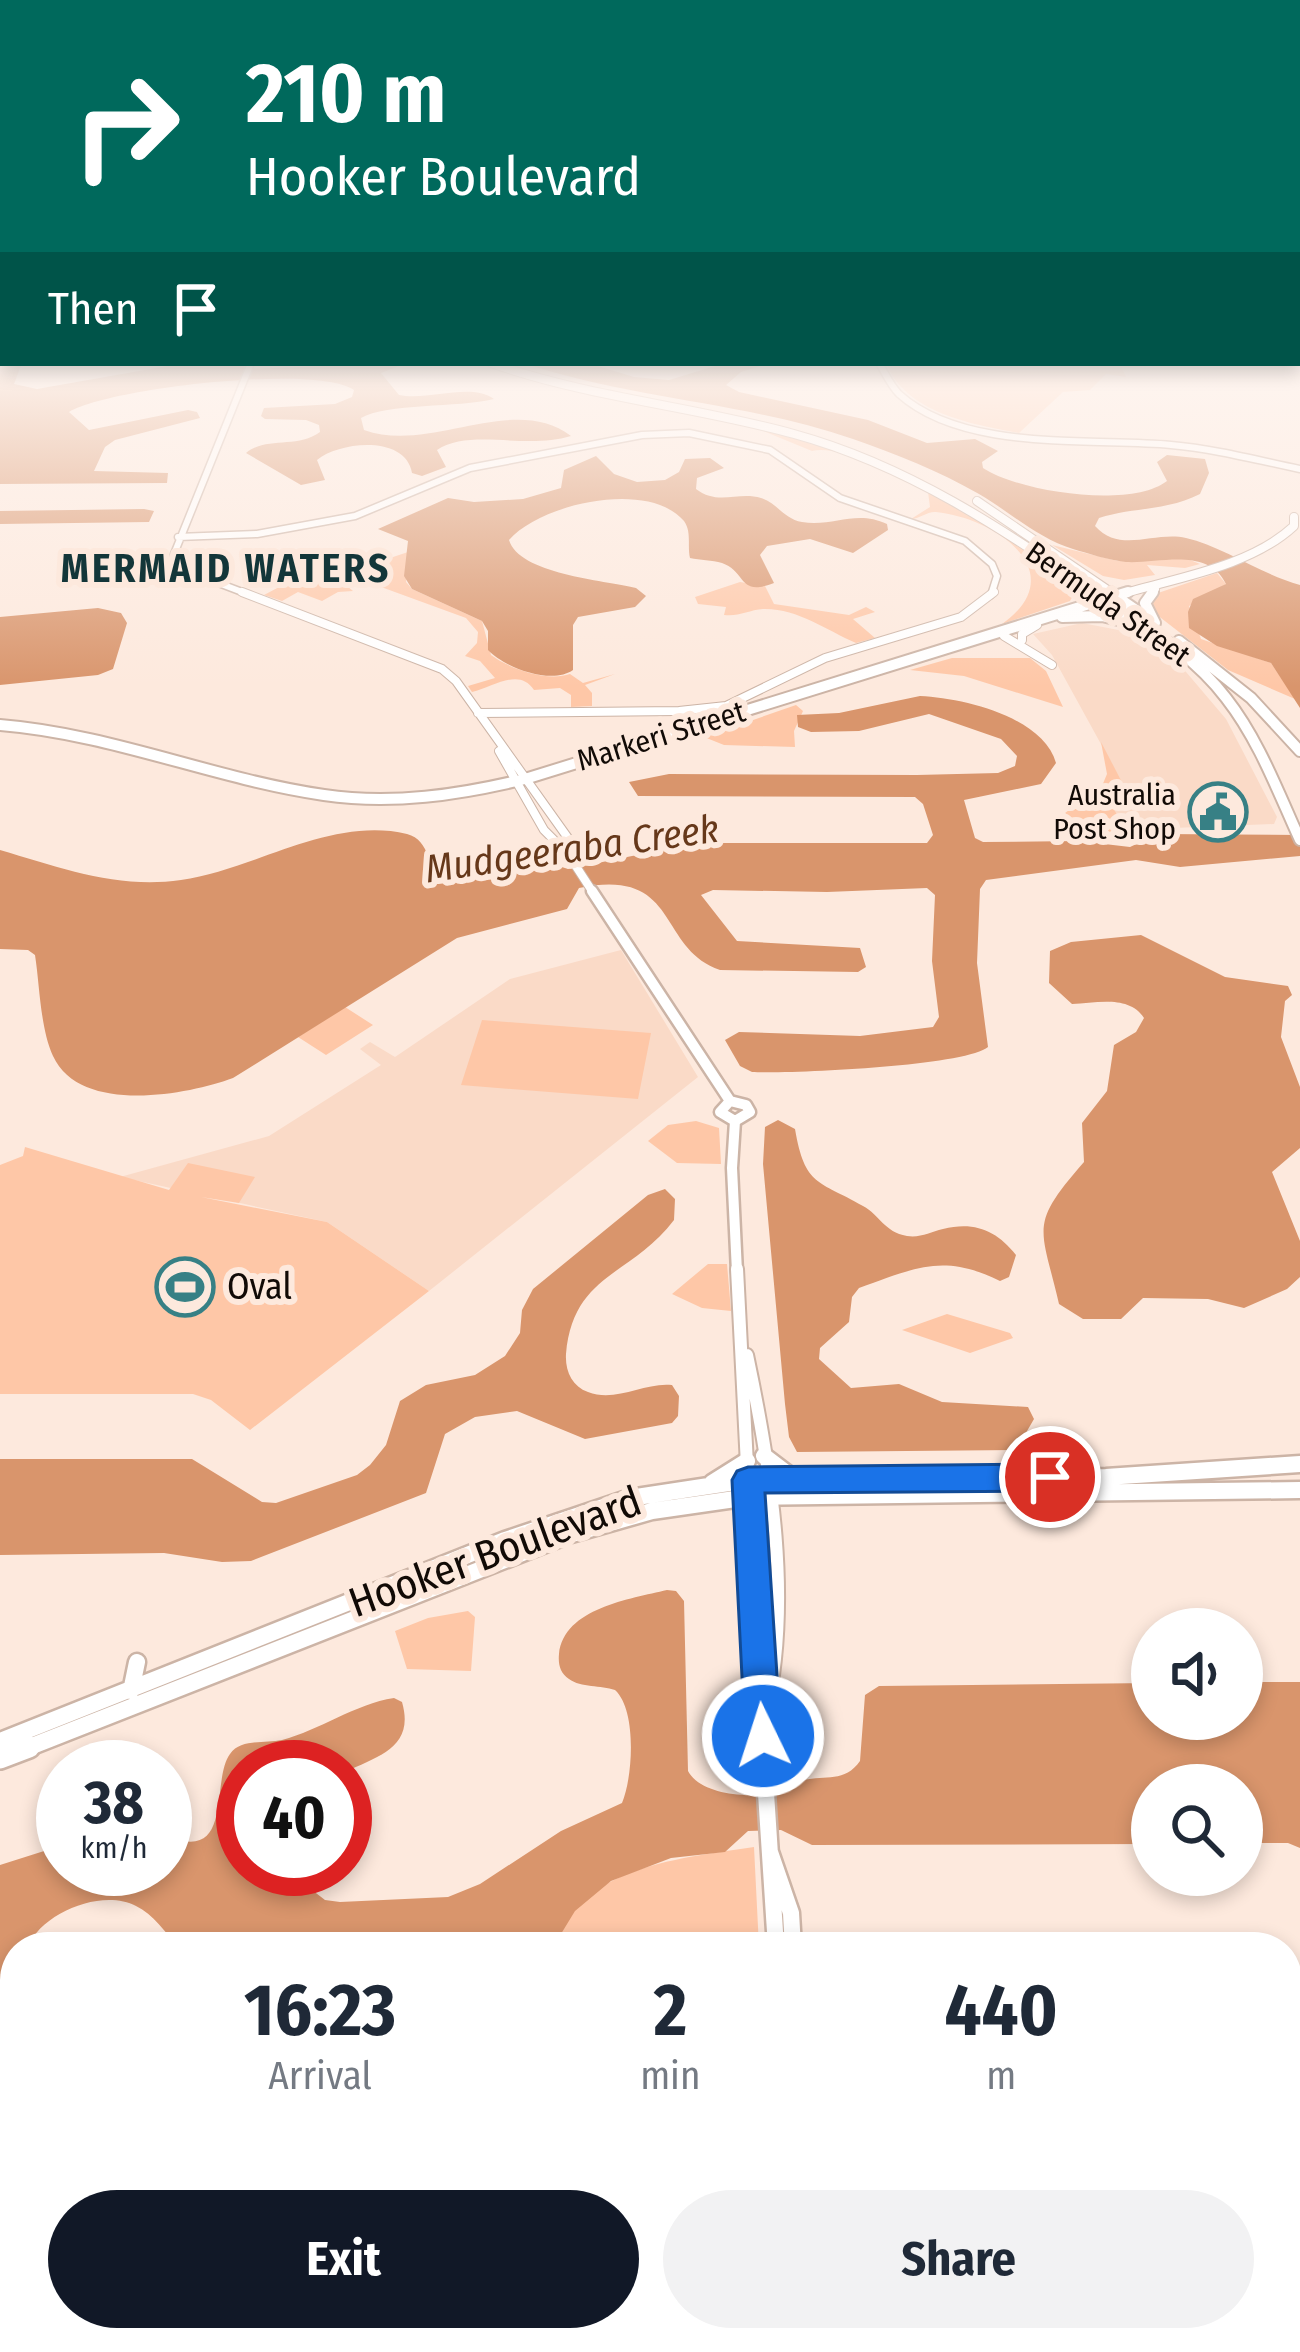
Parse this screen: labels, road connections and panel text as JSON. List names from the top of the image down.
{
  "streets": {
    "main road": ["Bermuda Street", "Markeri Street", "Hooker Boulevard"]
  },
  "crossings": [
    ["Bermuda Street", "Markeri Street"]
  ],
  "districts": ["MERMAID WATERS"],
  "water": ["Mudgeeraba Creek"],
  "places": {
    "public building": ["Australia Post Shop"],
    "sports": ["Oval"]
  },
  "page": {
    "turn": ["210 m", "Hooker Boulevard"],
    "then": "Then",
    "speed": "38 km/h",
    "limit": "40",
    "eta": [
      "16:23",
      "Arrival",
      "2",
      "min",
      "440",
      "m"
    ],
    "buttons": ["Exit", "Share"]
  }
}
